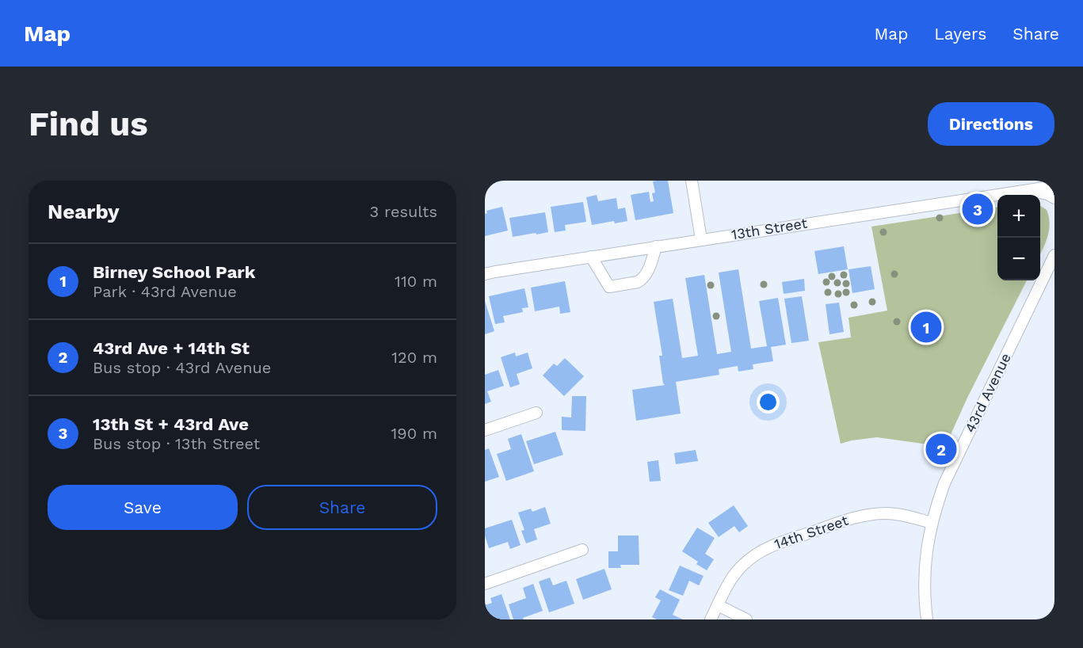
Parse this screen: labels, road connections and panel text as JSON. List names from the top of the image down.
{
  "streets": {
    "street": ["13th Street", "43rd Avenue", "14th Street"]
  },
  "crossings": [
    ["43rd Avenue", "14th Street"]
  ],
  "page": {
    "header": "Map",
    "nav": ["Map", "Layers", "Share"],
    "buttons": [
      "Directions",
      ["Save", "Share"]
    ],
    "title": "Find us",
    "heading": ["Nearby", "3 results"],
    "pins": ["3", "1", "2"],
    "map_buttons": ["+", "−"],
    "list": [
      {
        "mark": "1",
        "name": "Birney School Park",
        "note": "Park · 43rd Avenue",
        "value": "110 m"
      },
      {
        "mark": "2",
        "name": "43rd Ave + 14th St",
        "note": "Bus stop · 43rd Avenue",
        "value": "120 m"
      },
      {
        "mark": "3",
        "name": "13th St + 43rd Ave",
        "note": "Bus stop · 13th Street",
        "value": "190 m"
      }
    ]
  }
}
